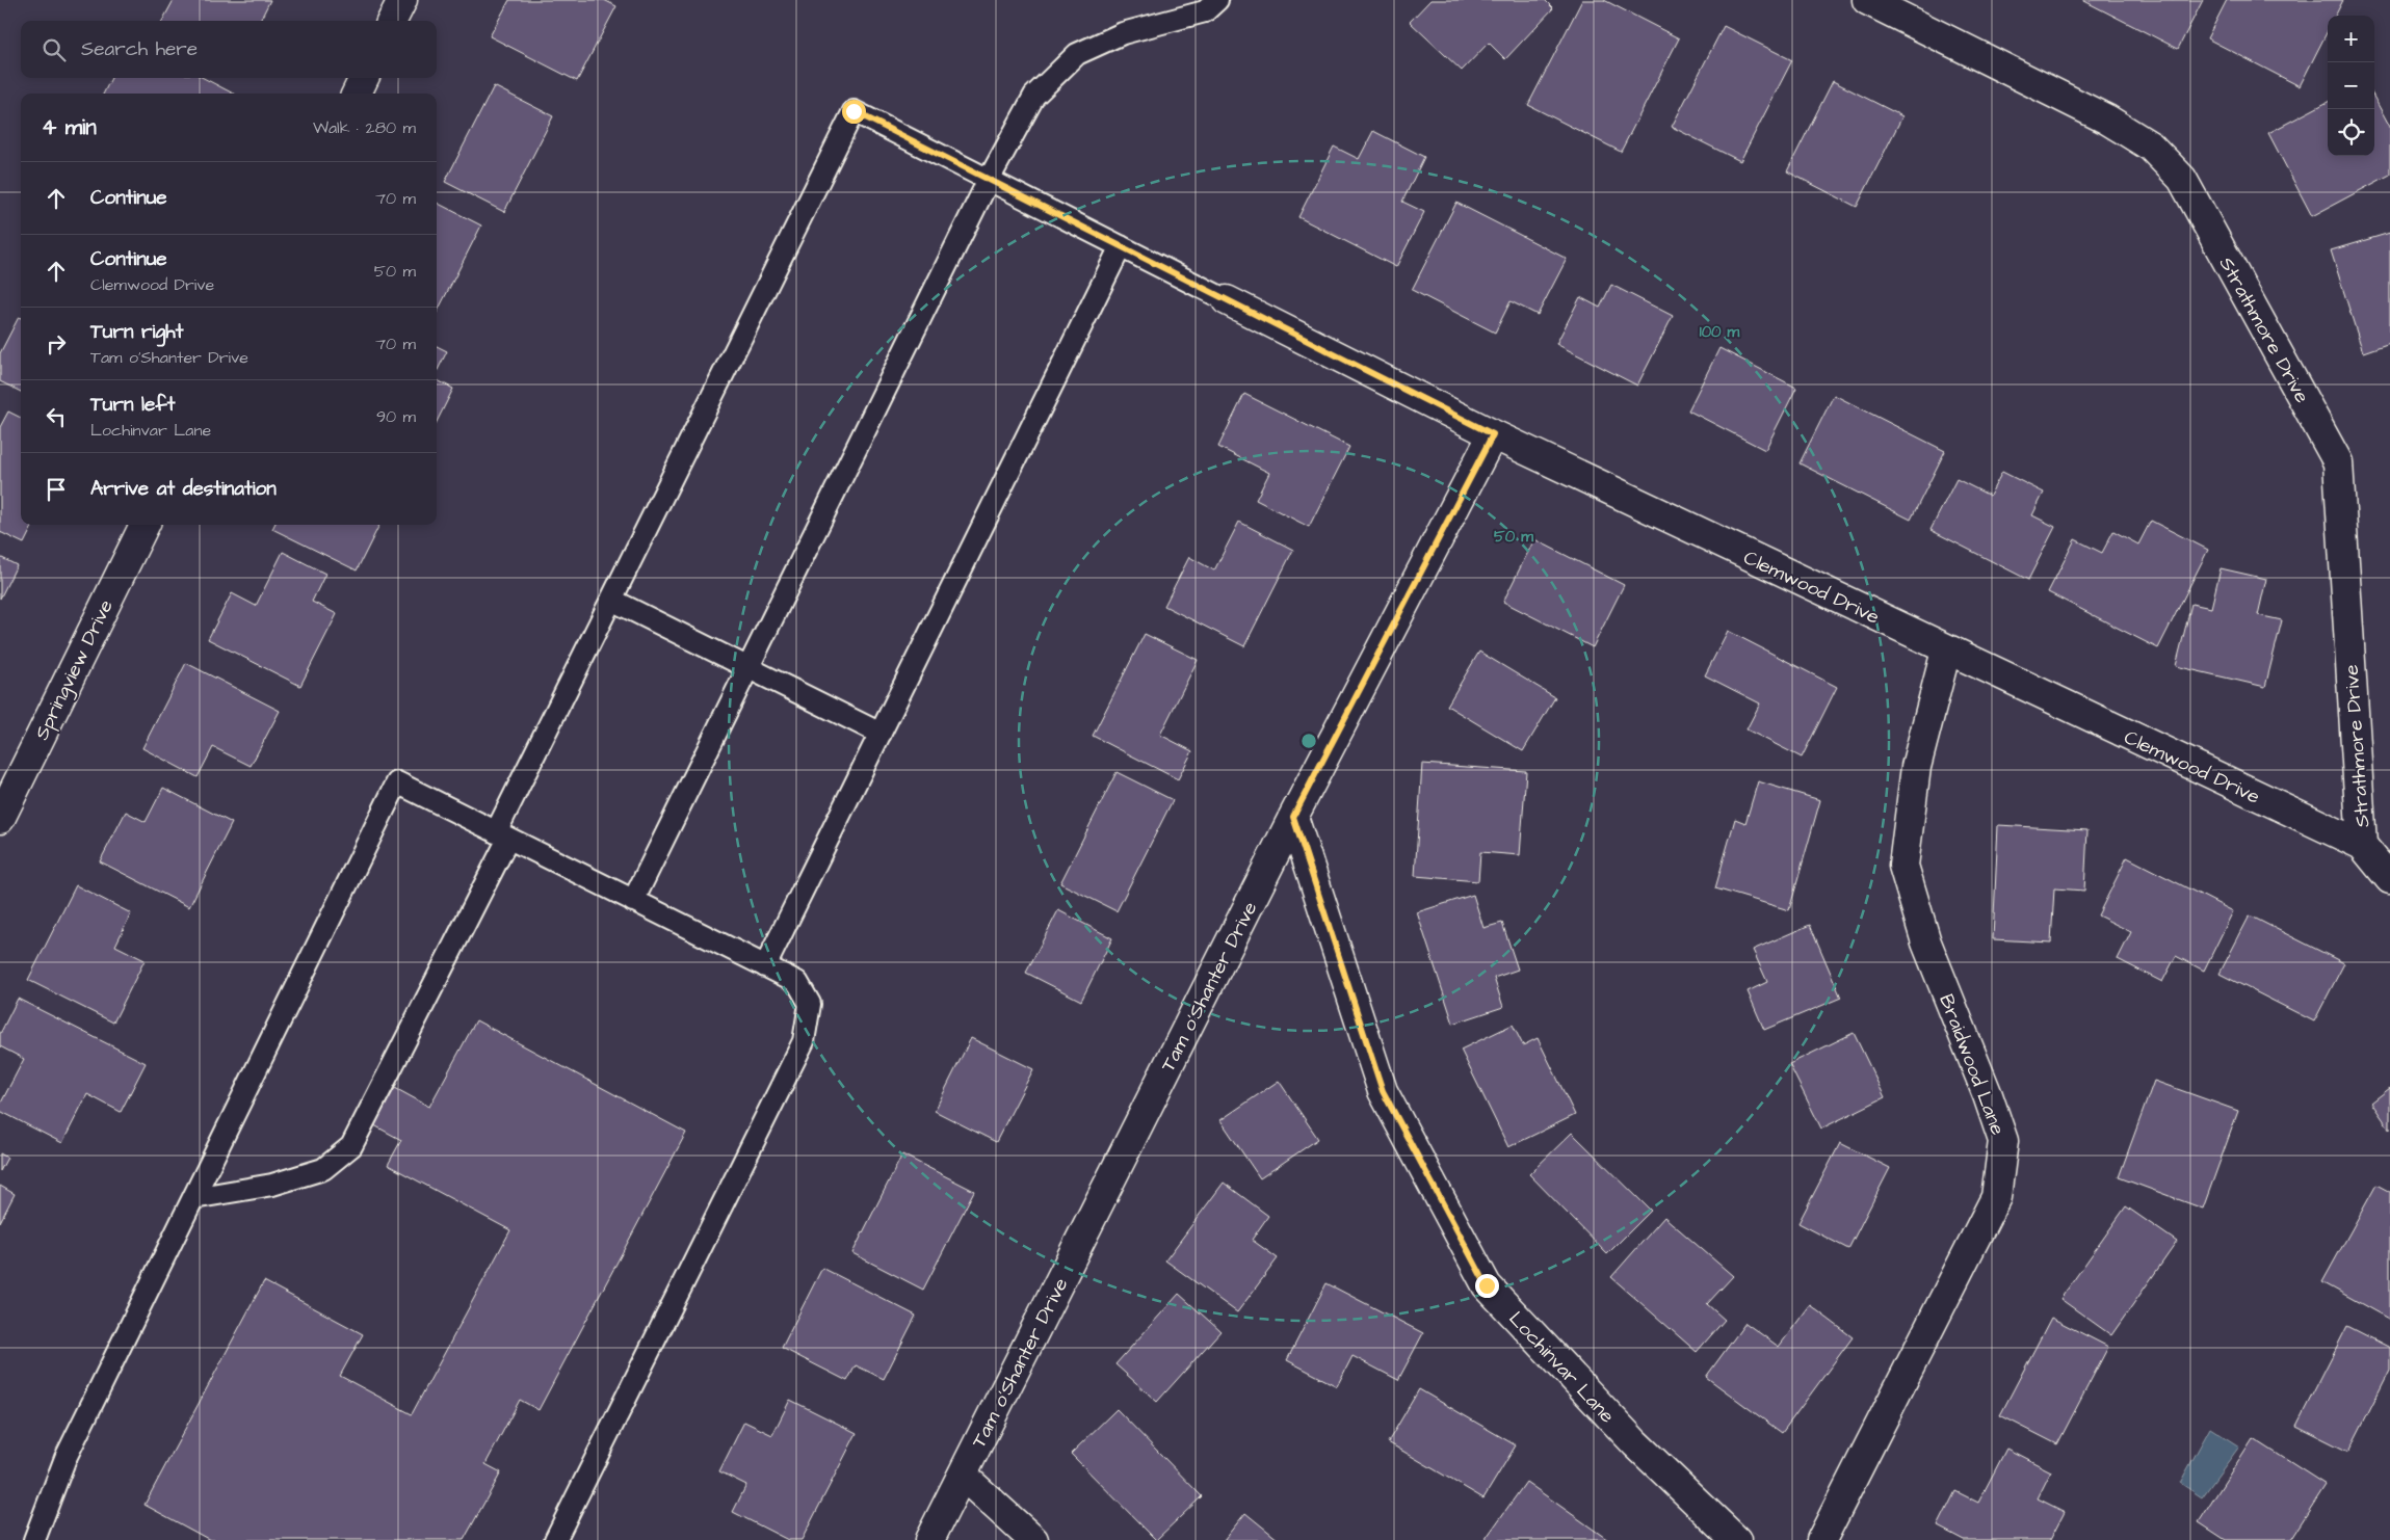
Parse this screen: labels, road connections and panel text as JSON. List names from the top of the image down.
{
  "streets": {
    "street": [
      "Strathmore Drive",
      "Clemwood Drive",
      "Springview Drive",
      "Tam o'Shanter Drive",
      "Braidwood Lane",
      "Lochinvar Lane"
    ]
  },
  "crossings": [
    ["Strathmore Drive", "Clemwood Drive"],
    ["Clemwood Drive", "Tam o'Shanter Drive"],
    ["Clemwood Drive", "Braidwood Lane"],
    ["Tam o'Shanter Drive", "Lochinvar Lane"]
  ],
  "page": {
    "map_buttons": ["+", "−"],
    "search": "Search here",
    "heading": ["4 min", "Walk · 280 m"],
    "list": [
      ["Continue", "70 m"],
      ["Continue", "Clemwood Drive", "50 m"],
      ["Turn right", "Tam o'Shanter Drive", "70 m"],
      ["Turn left", "Lochinvar Lane", "90 m"],
      "Arrive at destination"
    ]
  },
  "rings": ["100 m", "50 m"]
}
